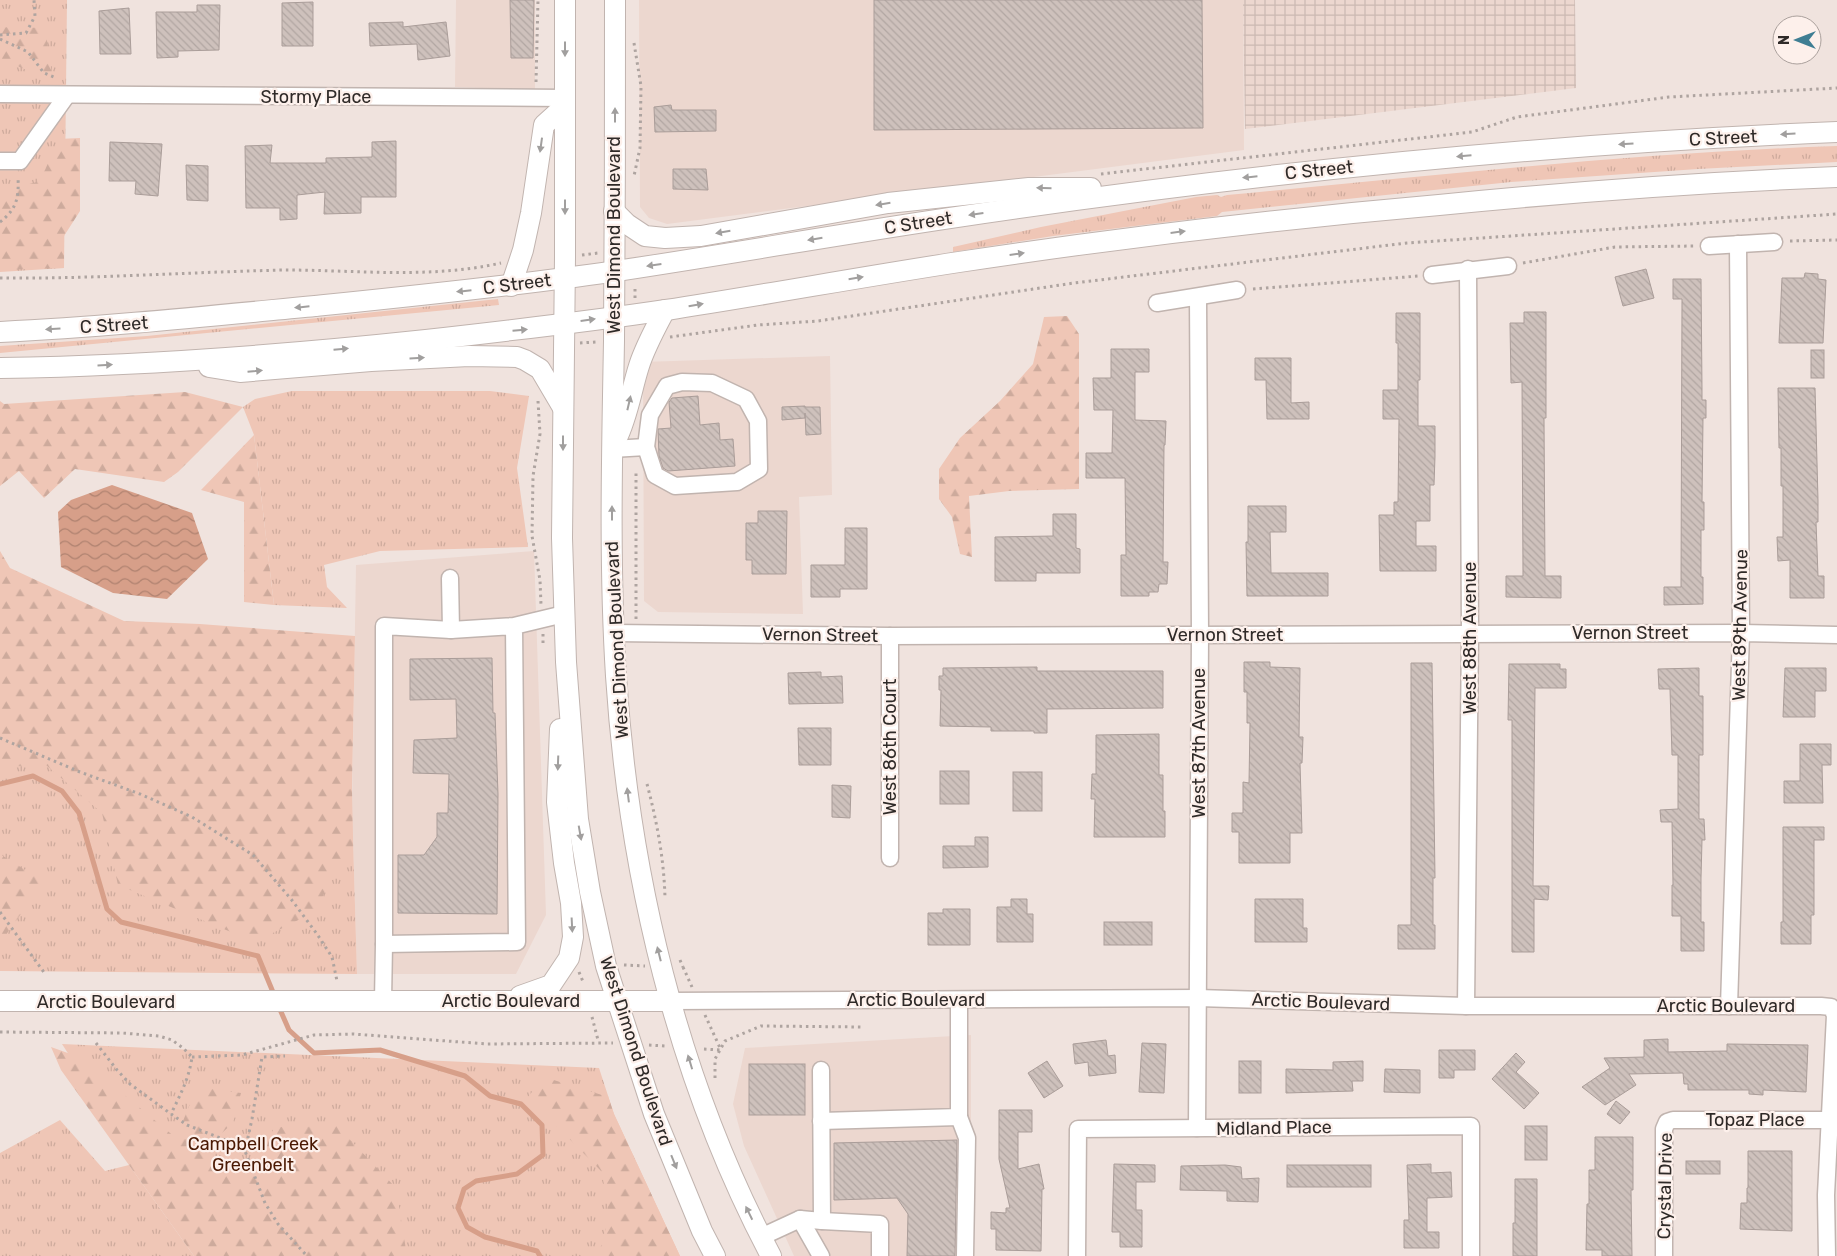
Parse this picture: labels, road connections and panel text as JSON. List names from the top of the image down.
{
  "streets": {
    "main road": ["C Street", "West Dimond Boulevard", "Arctic Boulevard"],
    "street": [
      "Stormy Place",
      "West 89th Avenue",
      "Vernon Street",
      "West 88th Avenue",
      "West 87th Avenue",
      "West 86th Court",
      "Topaz Place",
      "Midland Place",
      "Crystal Drive"
    ]
  },
  "crossings": [
    ["Stormy Place", "West Dimond Boulevard"],
    ["C Street", "West Dimond Boulevard"],
    ["West Dimond Boulevard", "Vernon Street"],
    ["West Dimond Boulevard", "Arctic Boulevard"],
    ["West 89th Avenue", "Vernon Street"],
    ["West 89th Avenue", "Arctic Boulevard"],
    ["Vernon Street", "West 88th Avenue"],
    ["Vernon Street", "West 87th Avenue"],
    ["Vernon Street", "West 86th Court"],
    ["West 88th Avenue", "Arctic Boulevard"],
    ["West 87th Avenue", "Arctic Boulevard"],
    ["West 87th Avenue", "Midland Place"],
    ["Topaz Place", "Crystal Drive"]
  ],
  "parks": ["Campbell Creek Greenbelt"],
  "north": "left"
}
